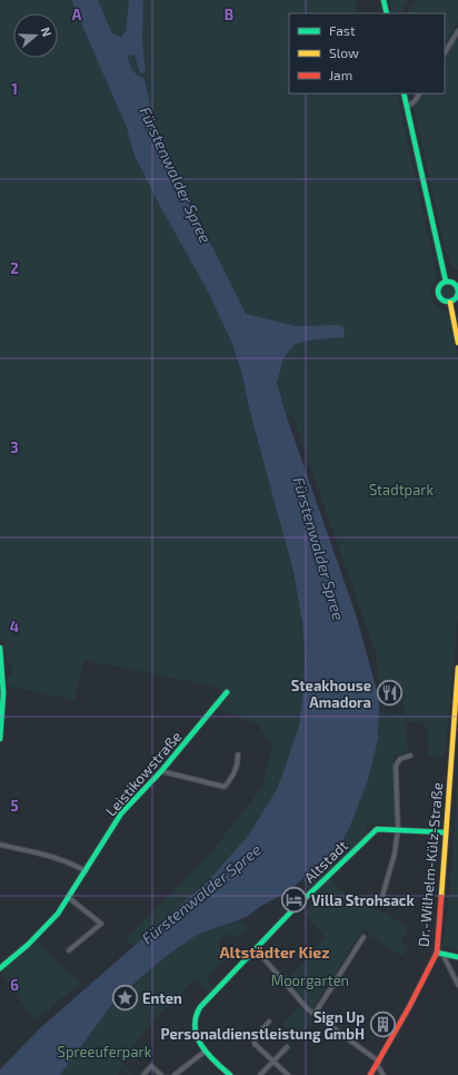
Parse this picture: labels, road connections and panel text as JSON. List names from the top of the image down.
{
  "streets": {
    "main road": ["Leistikowstraße", "Altstadt", "Dr.-Wilhelm-Külz-Straße"]
  },
  "crossings": [
    ["Altstadt", "Dr.-Wilhelm-Külz-Straße"]
  ],
  "districts": ["Altstädter Kiez"],
  "water": ["Fürstenwalder Spree"],
  "parks": ["Stadtpark", "Moorgarten", "Spreeuferpark"],
  "places": {
    "restaurant": ["Steakhouse Amadora"],
    "hotel": ["Villa Strohsack"],
    "place": ["Enten"],
    "building": ["Sign Up Personaldienstleistung GmbH"]
  },
  "legend": ["Fast", "Slow", "Jam"],
  "north": "right",
  "grid": {
    "columns": ["A", "B"],
    "rows": [
      "1",
      "2",
      "3",
      "4",
      "5",
      "6"
    ]
  }
}
